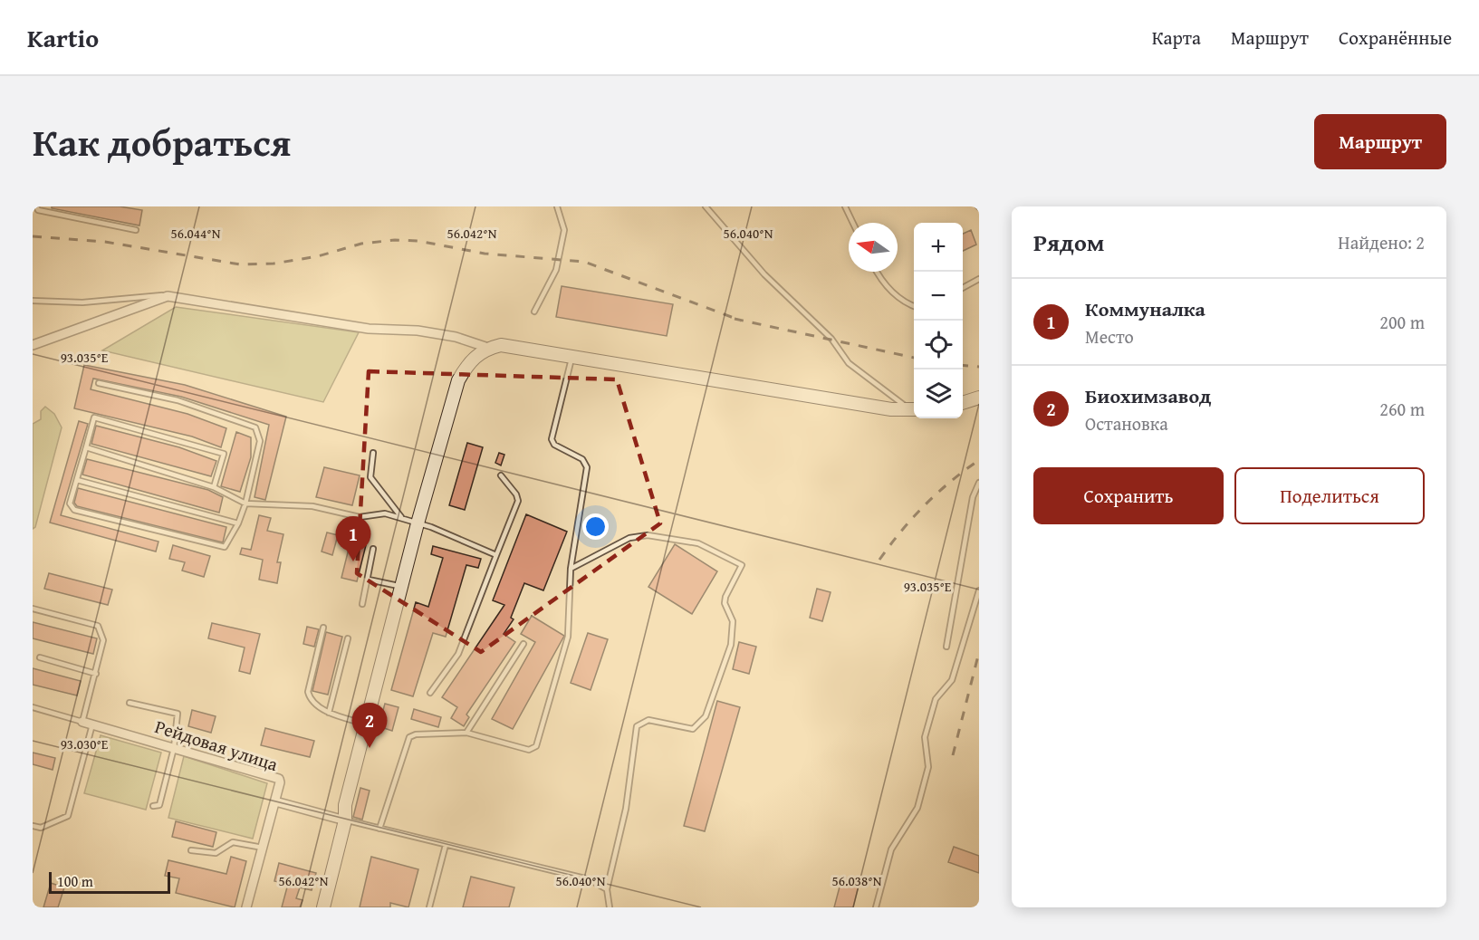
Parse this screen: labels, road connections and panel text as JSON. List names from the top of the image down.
{
  "streets": {
    "street": ["Рейдовая улица"]
  },
  "scale_bar": "100 m",
  "north": "left",
  "page": {
    "header": "Kartio",
    "nav": ["Карта", "Маршрут", "Сохранённые"],
    "title": "Как добраться",
    "buttons": [
      "Маршрут",
      ["Сохранить", "Поделиться"]
    ],
    "heading": ["Рядом", "Найдено: 2"],
    "map_buttons": ["+", "−"],
    "list": [
      {
        "mark": "1",
        "name": "Коммуналка",
        "note": "Место",
        "value": "200 m"
      },
      {
        "mark": "2",
        "name": "Биохимзавод",
        "note": "Остановка",
        "value": "260 m"
      }
    ],
    "pins": ["1", "2"],
    "scale": "100 m"
  },
  "coordinates": [
    "56.044°N",
    "56.042°N",
    "56.040°N",
    "93.035°E",
    "93.030°E",
    "56.038°N"
  ]
}
